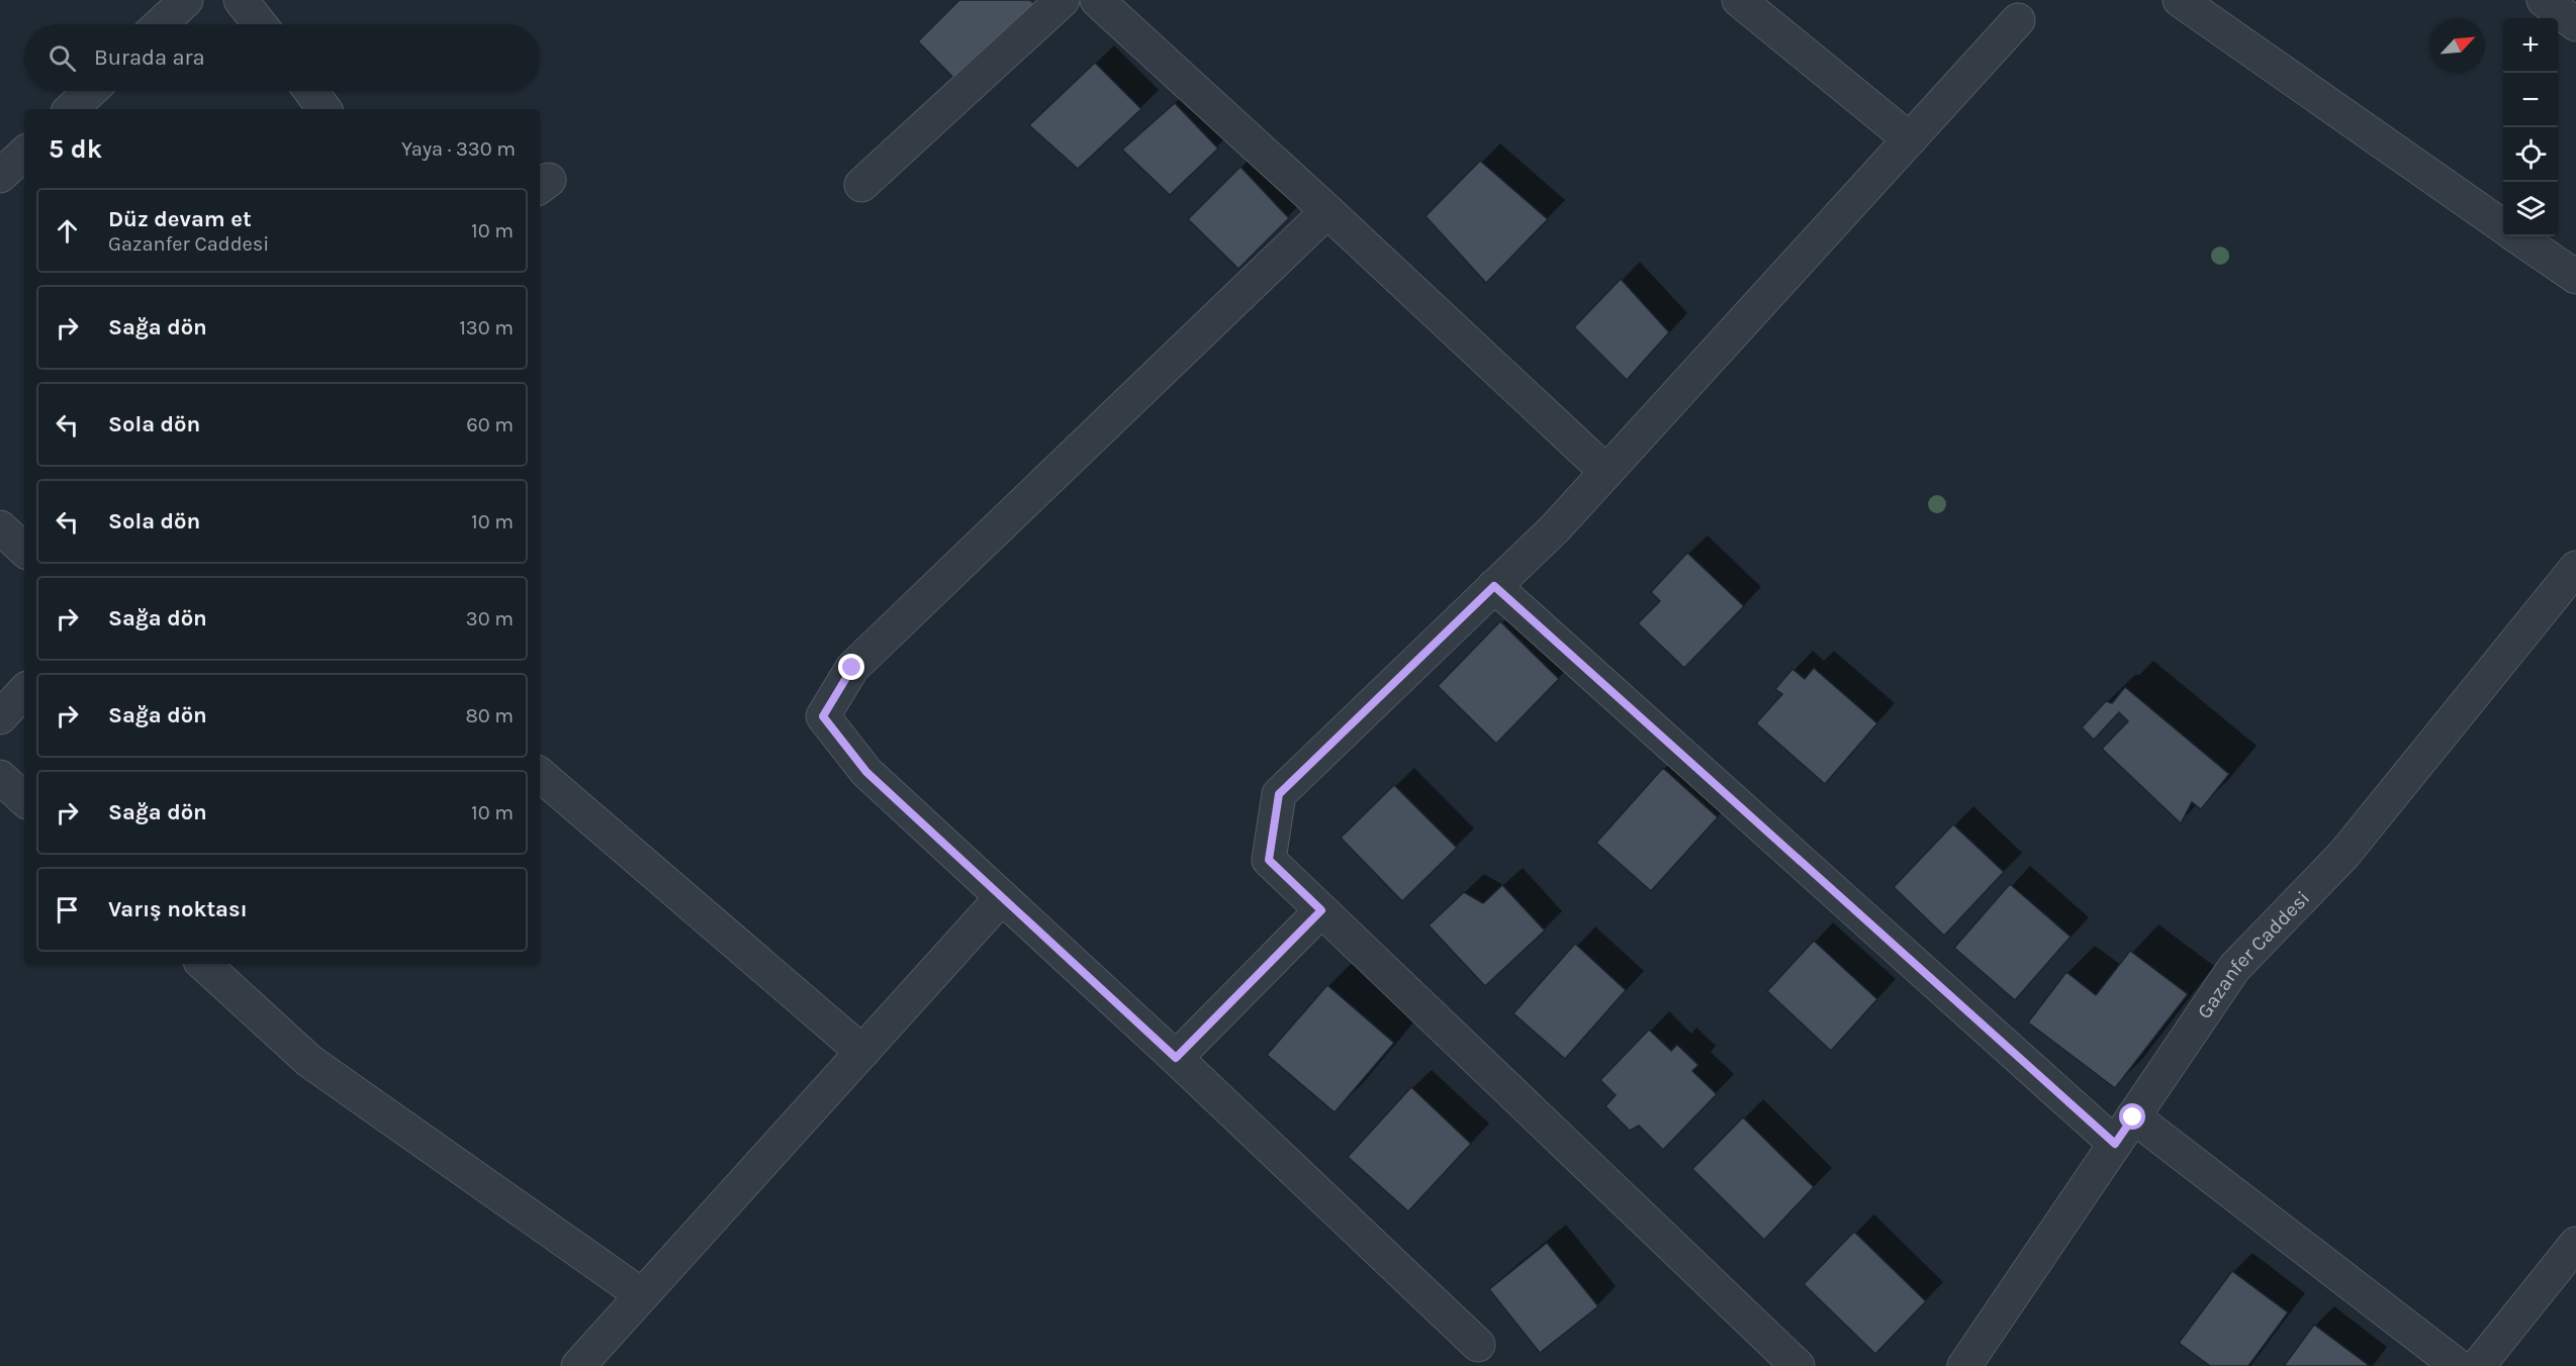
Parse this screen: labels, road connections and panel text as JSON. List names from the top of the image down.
{
  "streets": {
    "street": ["Gazanfer Caddesi"]
  },
  "north": "top right",
  "page": {
    "map_buttons": ["+", "−"],
    "search": "Burada ara",
    "heading": ["5 dk", "Yaya · 330 m"],
    "list": [
      ["Düz devam et", "Gazanfer Caddesi", "10 m"],
      ["Sağa dön", "130 m"],
      ["Sola dön", "60 m"],
      ["Sola dön", "10 m"],
      ["Sağa dön", "30 m"],
      ["Sağa dön", "80 m"],
      ["Sağa dön", "10 m"],
      "Varış noktası"
    ]
  }
}
